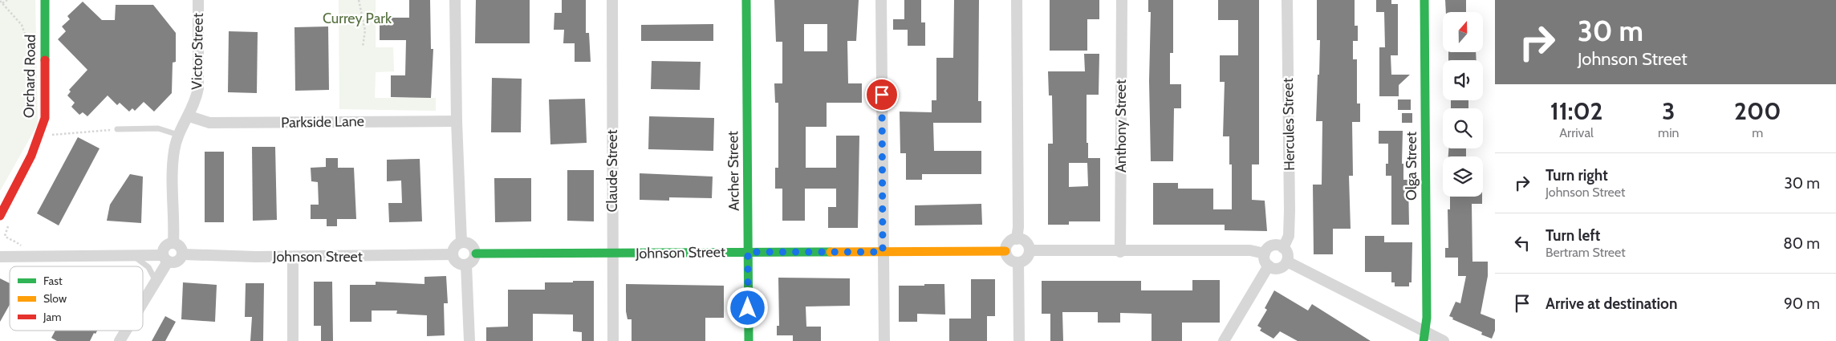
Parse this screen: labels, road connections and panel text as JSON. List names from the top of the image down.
{
  "streets": {
    "street": [
      "Victor Street",
      "Orchard Road",
      "Parkside Lane",
      "Hercules Street",
      "Anthony Street",
      "Olga Street",
      "Claude Street",
      "Archer Street",
      "Johnson Street"
    ]
  },
  "crossings": [
    ["Victor Street", "Parkside Lane"],
    ["Victor Street", "Johnson Street"],
    ["Claude Street", "Johnson Street"],
    ["Archer Street", "Johnson Street"]
  ],
  "parks": ["Currey Park"],
  "legend": ["Fast", "Slow", "Jam"],
  "north": "top",
  "page": {
    "turn": ["30 m", "Johnson Street"],
    "eta": [
      "11:02",
      "Arrival",
      "3",
      "min",
      "200",
      "m"
    ],
    "list": [
      {
        "name": "Turn right",
        "note": "Johnson Street",
        "value": "30 m"
      },
      {
        "name": "Turn left",
        "note": "Bertram Street",
        "value": "80 m"
      },
      {
        "name": "Arrive at destination",
        "value": "90 m"
      }
    ]
  }
}
